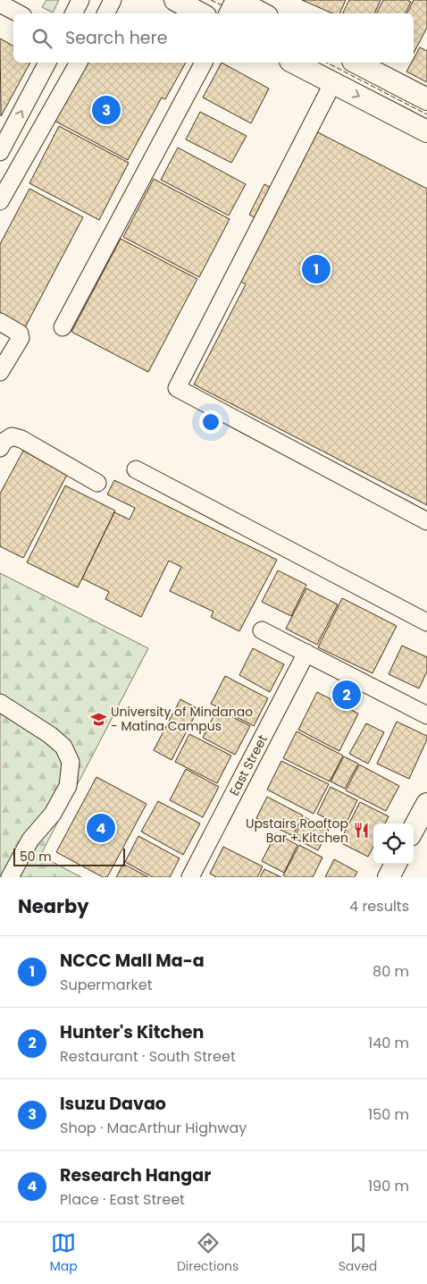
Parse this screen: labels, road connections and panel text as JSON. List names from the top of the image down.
{
  "streets": {
    "street": ["East Street"]
  },
  "places": {
    "school or university": ["University of Mindanao - Matina Campus"],
    "restaurant": ["Upstairs Rooftop Bar + Kitchen"]
  },
  "scale_bar": "50 m",
  "page": {
    "search": "Search here",
    "pins": [
      "3",
      "1",
      "2",
      "4"
    ],
    "scale": "50 m",
    "heading": ["Nearby", "4 results"],
    "list": [
      {
        "mark": "1",
        "name": "NCCC Mall Ma-a",
        "note": "Supermarket",
        "value": "80 m"
      },
      {
        "mark": "2",
        "name": "Hunter's Kitchen",
        "note": "Restaurant · South Street",
        "value": "140 m"
      },
      {
        "mark": "3",
        "name": "Isuzu Davao",
        "note": "Shop · MacArthur Highway",
        "value": "150 m"
      },
      {
        "mark": "4",
        "name": "Research Hangar",
        "note": "Place · East Street",
        "value": "190 m"
      }
    ],
    "nav": ["Map", "Directions", "Saved"]
  }
}
